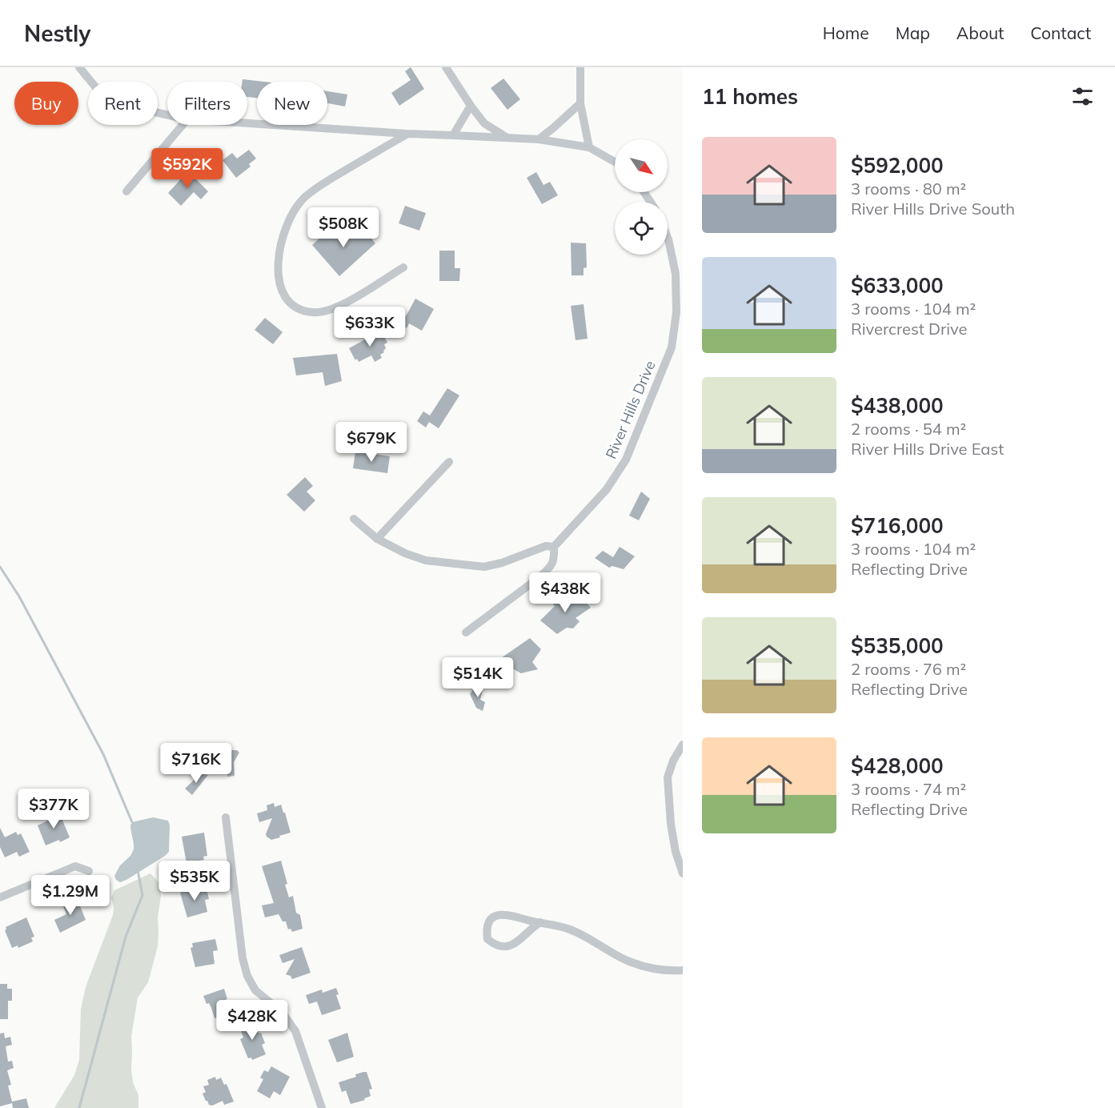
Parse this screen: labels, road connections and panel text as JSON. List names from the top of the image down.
{
  "streets": {
    "street": ["River Hills Drive"]
  },
  "north": "bottom right",
  "page": {
    "header": "Nestly",
    "nav": [
      "Home",
      "Map",
      "About",
      "Contact"
    ],
    "heading": "11 homes",
    "chip": [
      "Buy",
      "Rent",
      "Filters",
      "New"
    ],
    "list": [
      {
        "name": "$592,000",
        "note": "3 rooms · 80 m² · River Hills Drive South"
      },
      {
        "name": "$633,000",
        "note": "3 rooms · 104 m² · Rivercrest Drive"
      },
      {
        "name": "$438,000",
        "note": "2 rooms · 54 m² · River Hills Drive East"
      },
      {
        "name": "$716,000",
        "note": "3 rooms · 104 m² · Reflecting Drive"
      },
      {
        "name": "$535,000",
        "note": "2 rooms · 76 m² · Reflecting Drive"
      },
      {
        "name": "$428,000",
        "note": "3 rooms · 74 m² · Reflecting Drive"
      }
    ],
    "price": [
      "$592K",
      "$508K",
      "$633K",
      "$679K",
      "$438K",
      "$514K",
      "$716K",
      "$377K",
      "$535K",
      "$1.29M",
      "$428K"
    ]
  }
}
